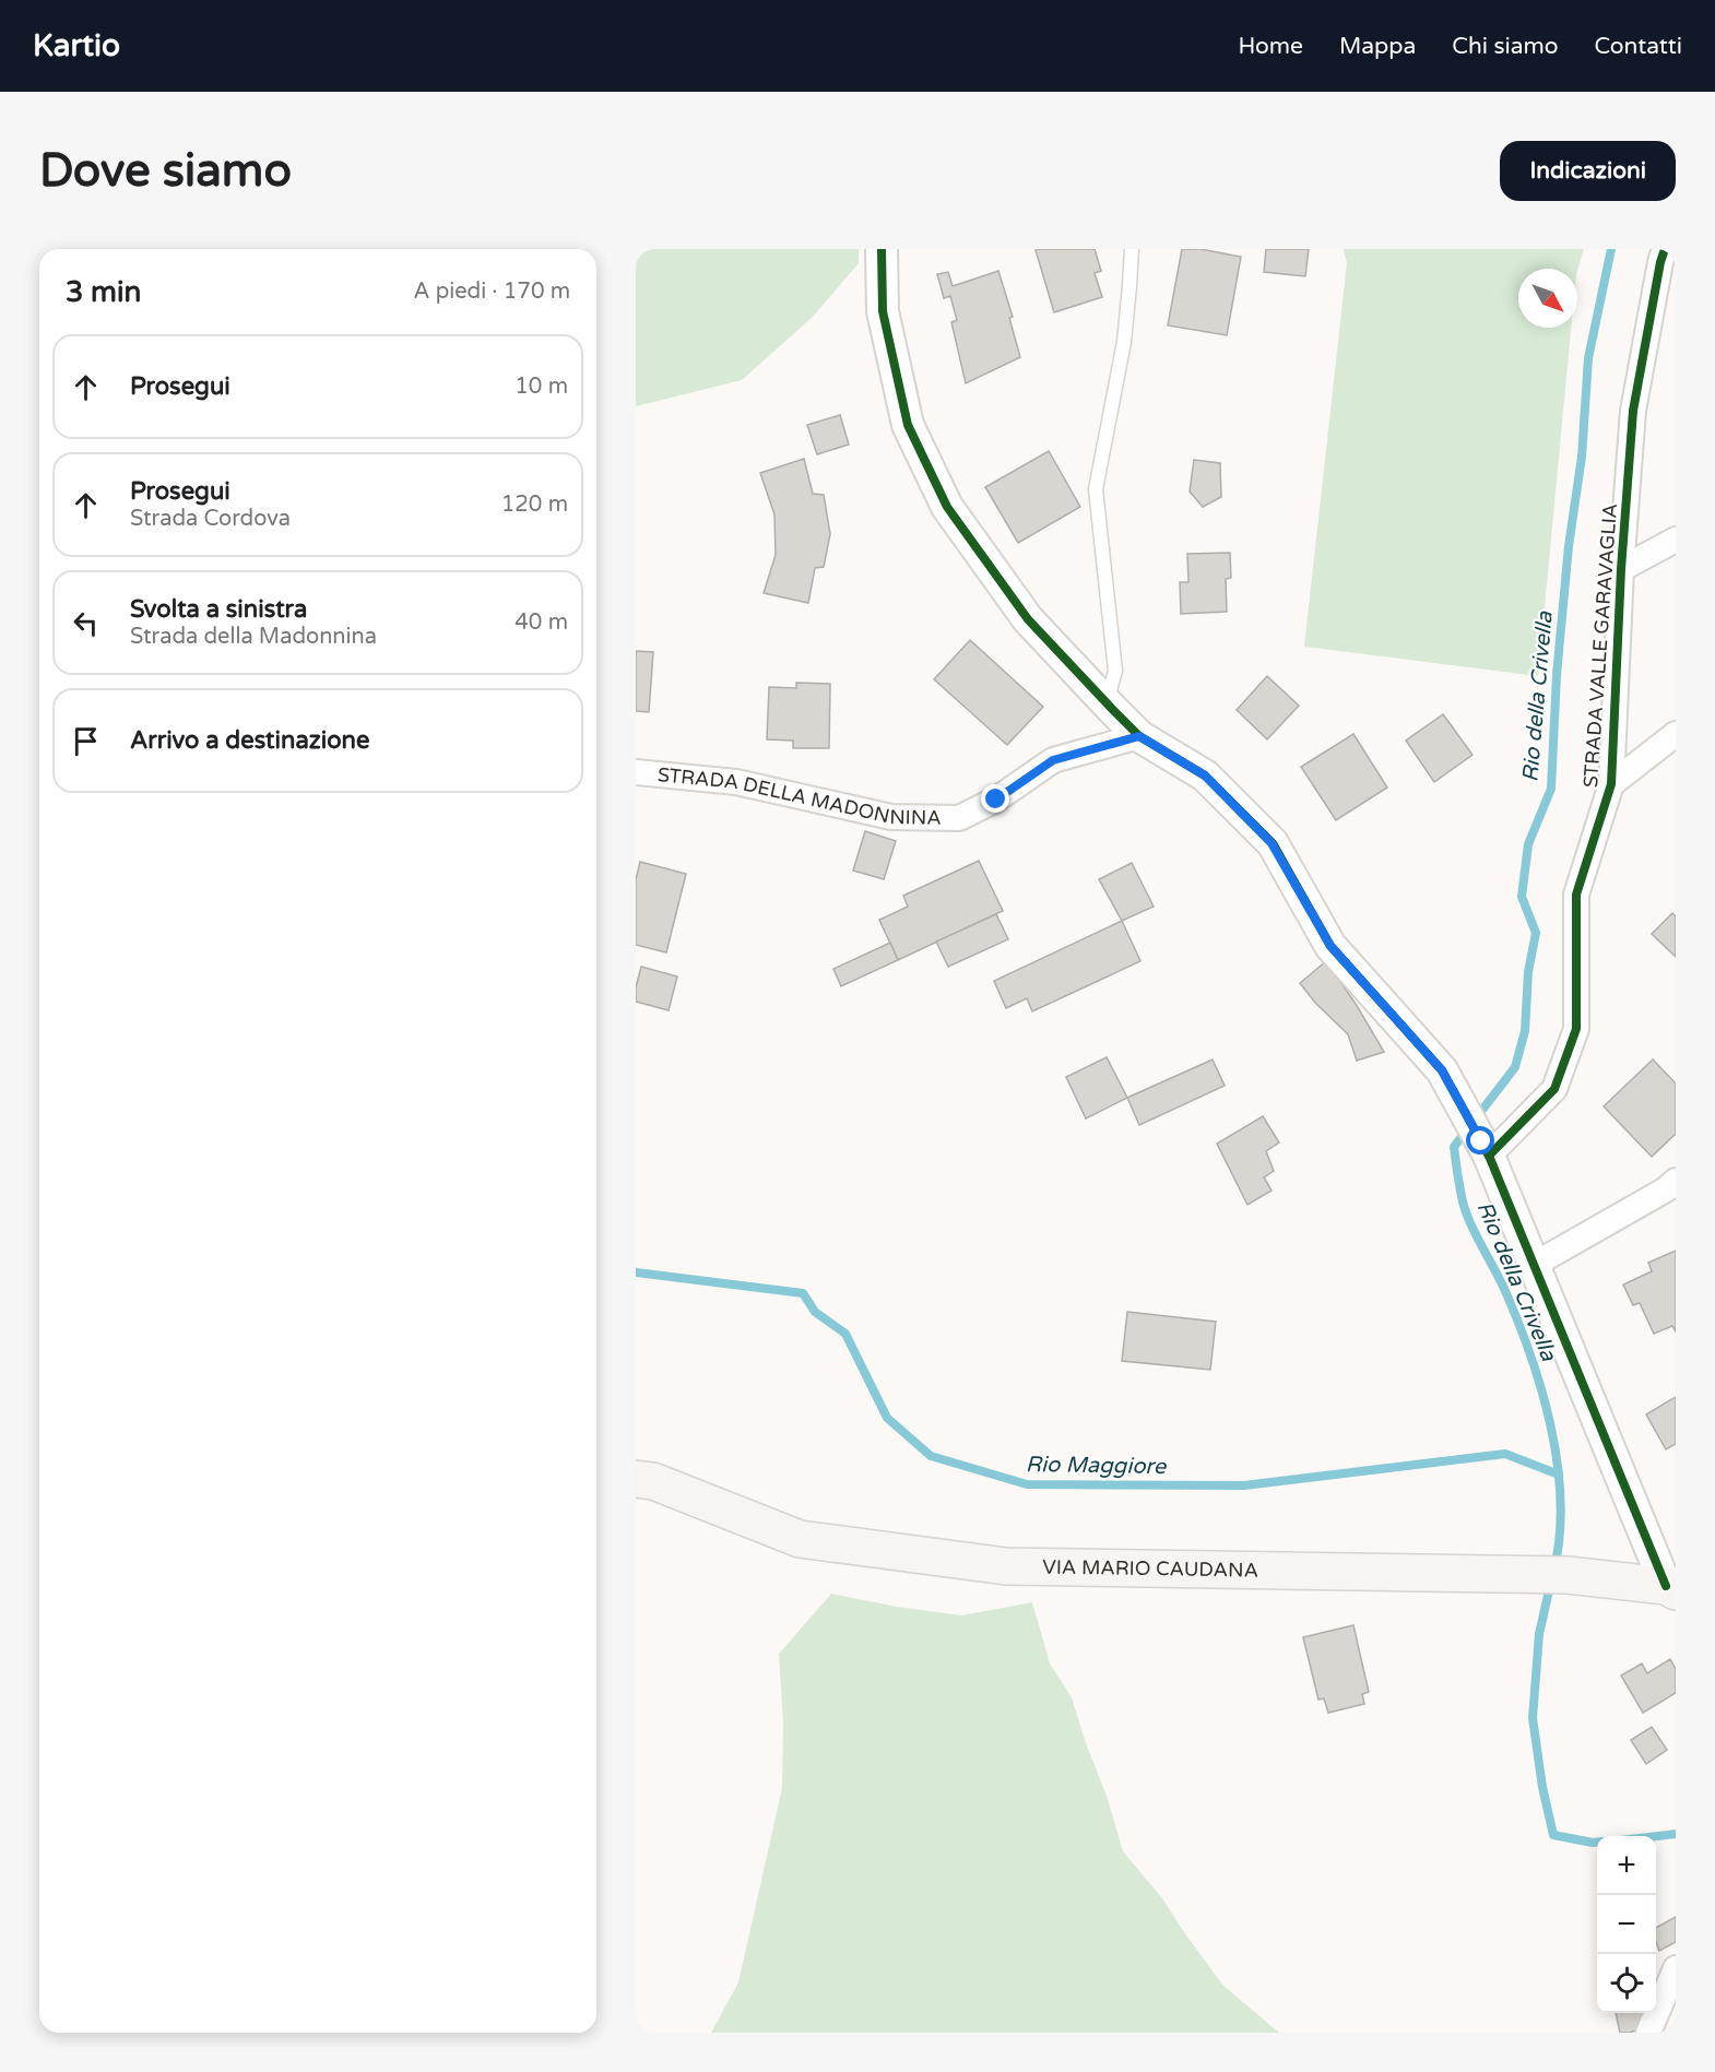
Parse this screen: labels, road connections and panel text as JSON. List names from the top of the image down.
{
  "streets": {
    "main road": ["VIA MARIO CAUDANA"],
    "street": ["STRADA VALLE GARAVAGLIA", "STRADA DELLA MADONNINA"]
  },
  "water": ["Rio della Crivella", "Rio Maggiore"],
  "north": "bottom right",
  "page": {
    "header": "Kartio",
    "nav": [
      "Home",
      "Mappa",
      "Chi siamo",
      "Contatti"
    ],
    "buttons": "Indicazioni",
    "title": "Dove siamo",
    "heading": ["3 min", "A piedi · 170 m"],
    "list": [
      ["Prosegui", "10 m"],
      ["Prosegui", "Strada Cordova", "120 m"],
      ["Svolta a sinistra", "Strada della Madonnina", "40 m"],
      "Arrivo a destinazione"
    ],
    "map_buttons": ["+", "−"]
  }
}
